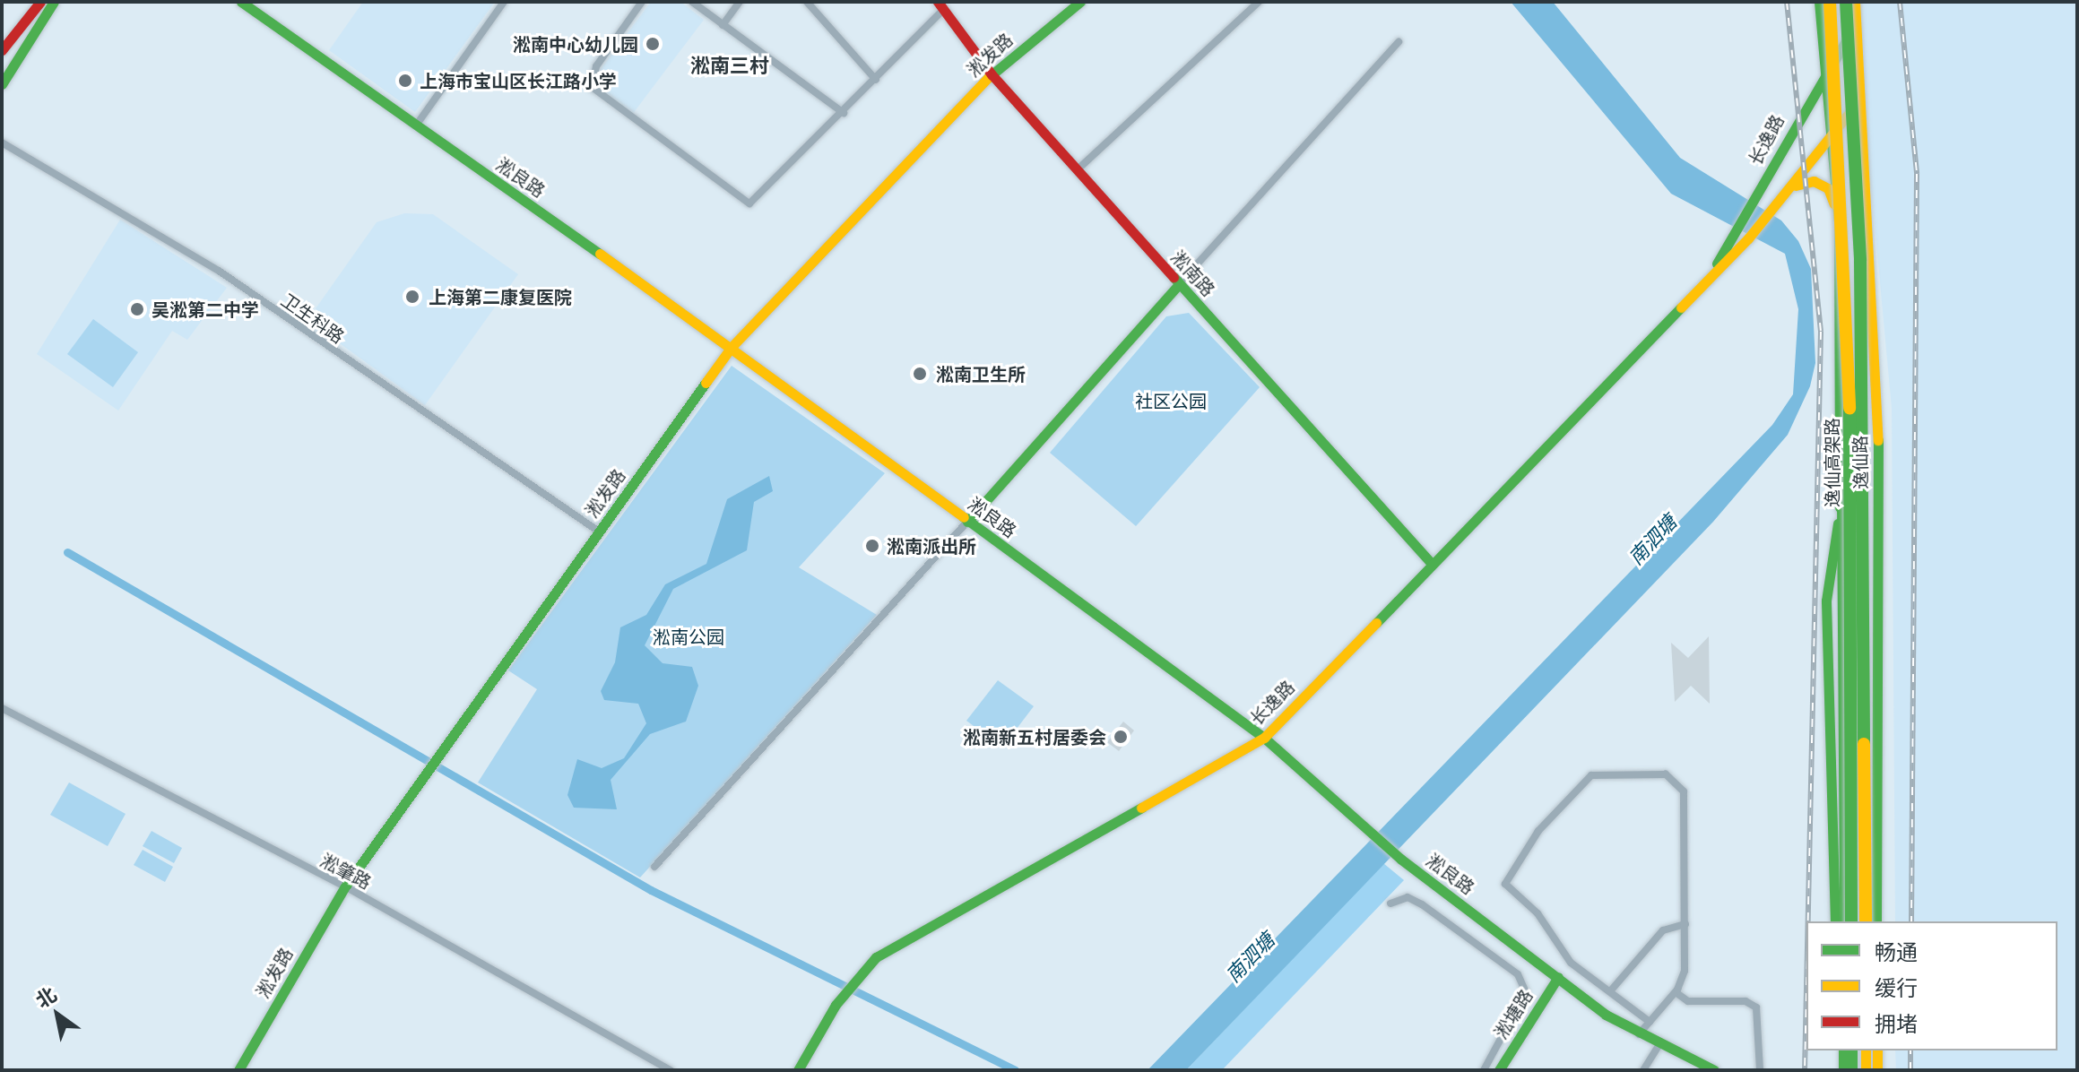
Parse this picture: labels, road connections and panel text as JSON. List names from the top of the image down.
{
  "streets": {
    "main road": [
      "淞发路",
      "长逸路",
      "淞良路",
      "淞南路",
      "逸仙高架路",
      "逸仙路",
      "淞塘路"
    ],
    "street": ["卫生科路", "淞肇路"]
  },
  "crossings": [
    ["淞发路", "淞良路"],
    ["淞发路", "淞南路"],
    ["淞发路", "卫生科路"],
    ["淞发路", "淞肇路"],
    ["长逸路", "淞良路"],
    ["长逸路", "淞南路"],
    ["长逸路", "逸仙路"],
    ["淞良路", "淞塘路"]
  ],
  "districts": ["淞南三村"],
  "water": ["南泗塘"],
  "parks": ["社区公园", "淞南公园"],
  "places": [
    "淞南中心幼儿园",
    "上海市宝山区长江路小学",
    "上海第二康复医院",
    "吴淞第二中学",
    "淞南卫生所",
    "淞南派出所",
    "淞南新五村居委会"
  ],
  "legend": ["畅通", "缓行", "拥堵"],
  "north": "top left"
}
